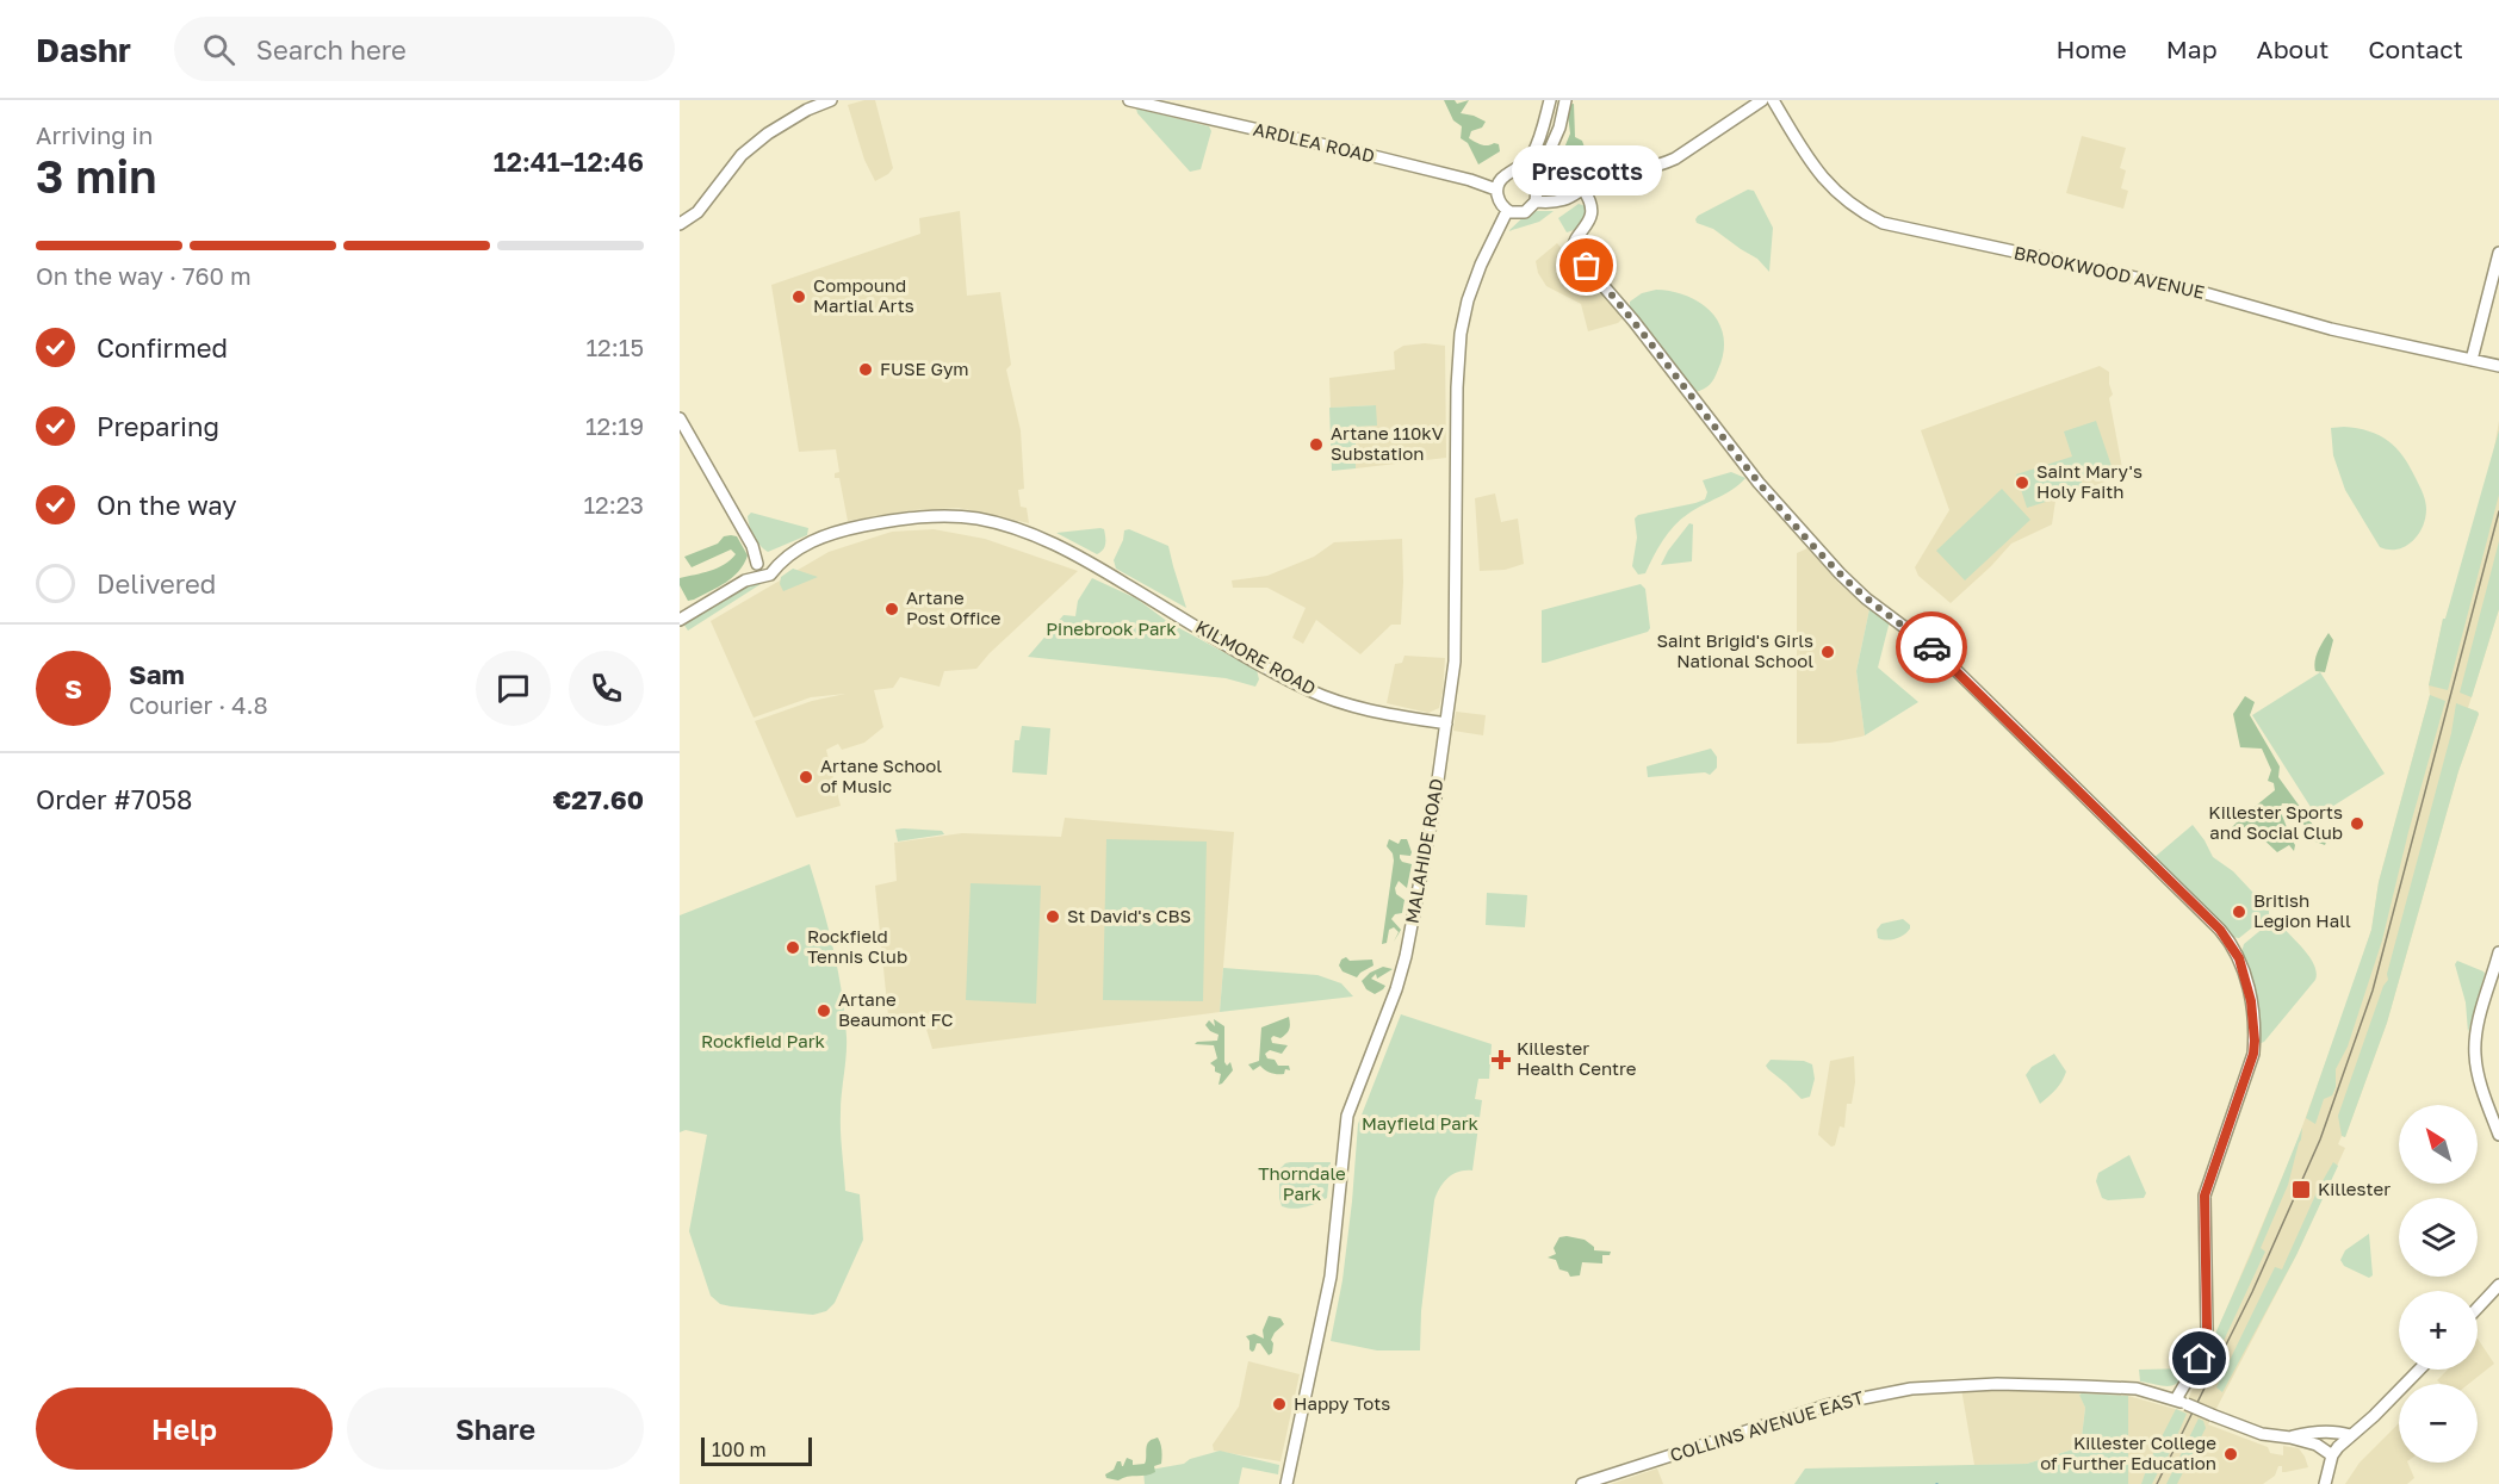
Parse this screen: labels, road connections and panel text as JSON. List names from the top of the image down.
{
  "streets": {
    "main road": [
      "ARDLEA ROAD",
      "BROOKWOOD AVENUE",
      "KILMORE ROAD",
      "MALAHIDE ROAD",
      "COLLINS AVENUE EAST"
    ]
  },
  "crossings": [
    ["ARDLEA ROAD", "MALAHIDE ROAD"],
    ["KILMORE ROAD", "MALAHIDE ROAD"]
  ],
  "parks": [
    "Pinebrook Park",
    "Rockfield Park",
    "Mayfield Park",
    "Thorndale Park"
  ],
  "places": {
    "other": [
      "Prescotts",
      "Compound Martial Arts",
      "FUSE Gym",
      "Artane 110kV Substation",
      "Saint Mary's Holy Faith",
      "Artane Post Office",
      "Saint Brigid's Girls National School",
      "Artane School of Music",
      "Killester Sports and Social Club",
      "British Legion Hall",
      "St David's CBS",
      "Rockfield Tennis Club",
      "Artane Beaumont FC",
      "Happy Tots",
      "Killester College of Further Education"
    ],
    "health": ["Killester Health Centre"],
    "transit": ["Killester"]
  },
  "scale_bar": "100 m",
  "north": "top left",
  "page": {
    "header": "Dashr",
    "search": "Search here",
    "nav": [
      "Home",
      "Map",
      "About",
      "Contact"
    ],
    "heading": ["3 min", "Arriving in", "12:41–12:46"],
    "panel": [
      "Sam",
      "Courier · 4.8",
      "Order #7058",
      "€27.60"
    ],
    "bubble": "Prescotts",
    "bar": "On the way · 760 m",
    "list": [
      ["Confirmed", "12:15"],
      ["Preparing", "12:19"],
      ["On the way", "12:23"],
      "Delivered"
    ],
    "round": "S",
    "map_buttons": ["+", "−"],
    "buttons": ["Help", "Share"],
    "scale": "100 m"
  }
}
